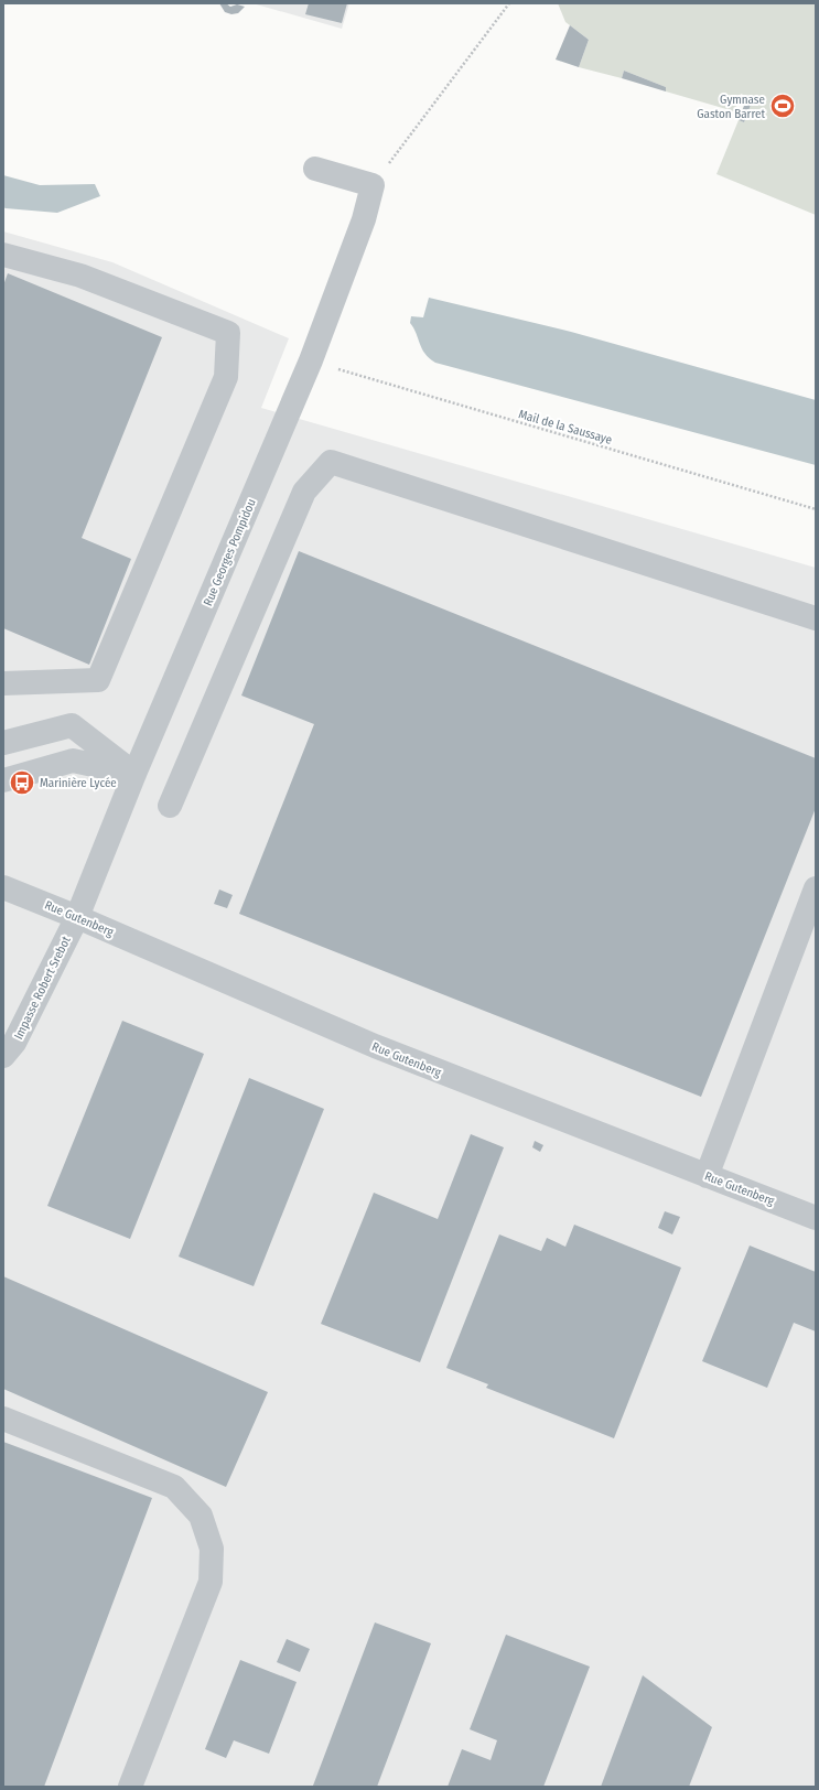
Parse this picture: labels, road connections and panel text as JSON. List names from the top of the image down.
{
  "streets": {
    "street": ["Rue Georges Pompidou", "Rue Gutenberg", "Impasse Robert Srebot"],
    "path": ["Mail de la Saussaye"]
  },
  "crossings": [
    ["Mail de la Saussaye", "Rue Georges Pompidou"],
    ["Rue Georges Pompidou", "Rue Gutenberg"],
    ["Rue Georges Pompidou", "Impasse Robert Srebot"],
    ["Rue Gutenberg", "Impasse Robert Srebot"]
  ],
  "places": {
    "sports": ["Gymnase Gaston Barret"],
    "bus stop": ["Marinière Lycée"]
  }
}
